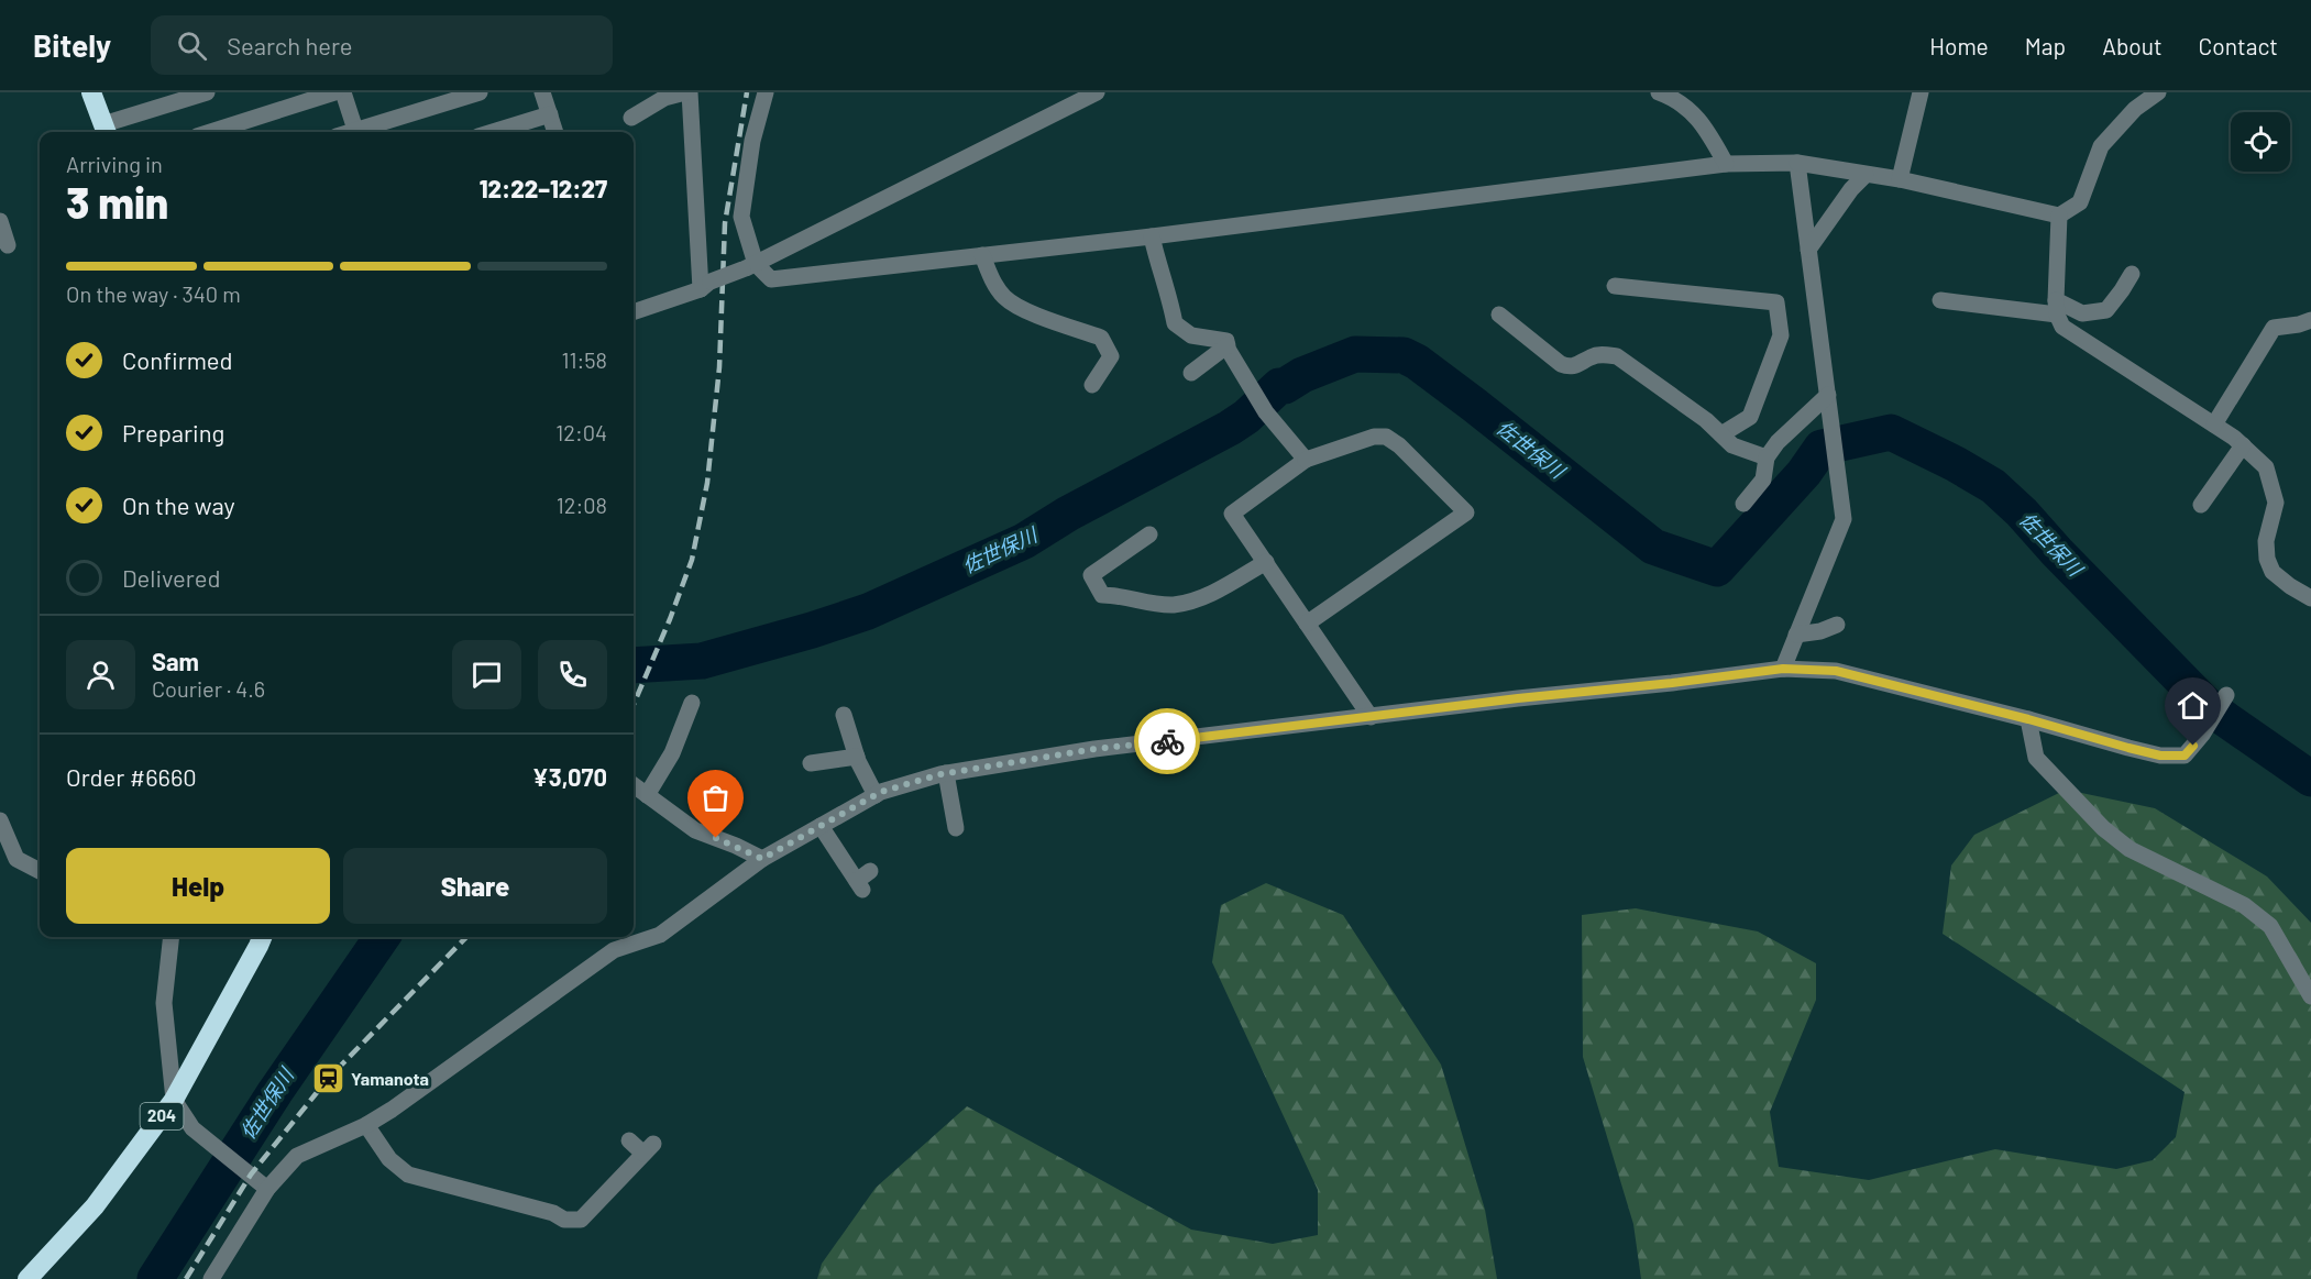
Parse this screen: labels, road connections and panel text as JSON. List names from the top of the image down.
{
  "streets": {
    "highway": ["204"]
  },
  "water": ["佐世保川"],
  "places": {
    "station": ["Yamanota"]
  },
  "page": {
    "header": "Bitely",
    "search": "Search here",
    "nav": [
      "Home",
      "Map",
      "About",
      "Contact"
    ],
    "heading": ["3 min", "Arriving in", "12:22–12:27"],
    "panel": [
      "Sam",
      "Courier · 4.6",
      "Order #6660",
      "¥3,070"
    ],
    "bar": "On the way · 340 m",
    "list": [
      ["Confirmed", "11:58"],
      ["Preparing", "12:04"],
      ["On the way", "12:08"],
      "Delivered"
    ],
    "buttons": ["Help", "Share"]
  }
}
